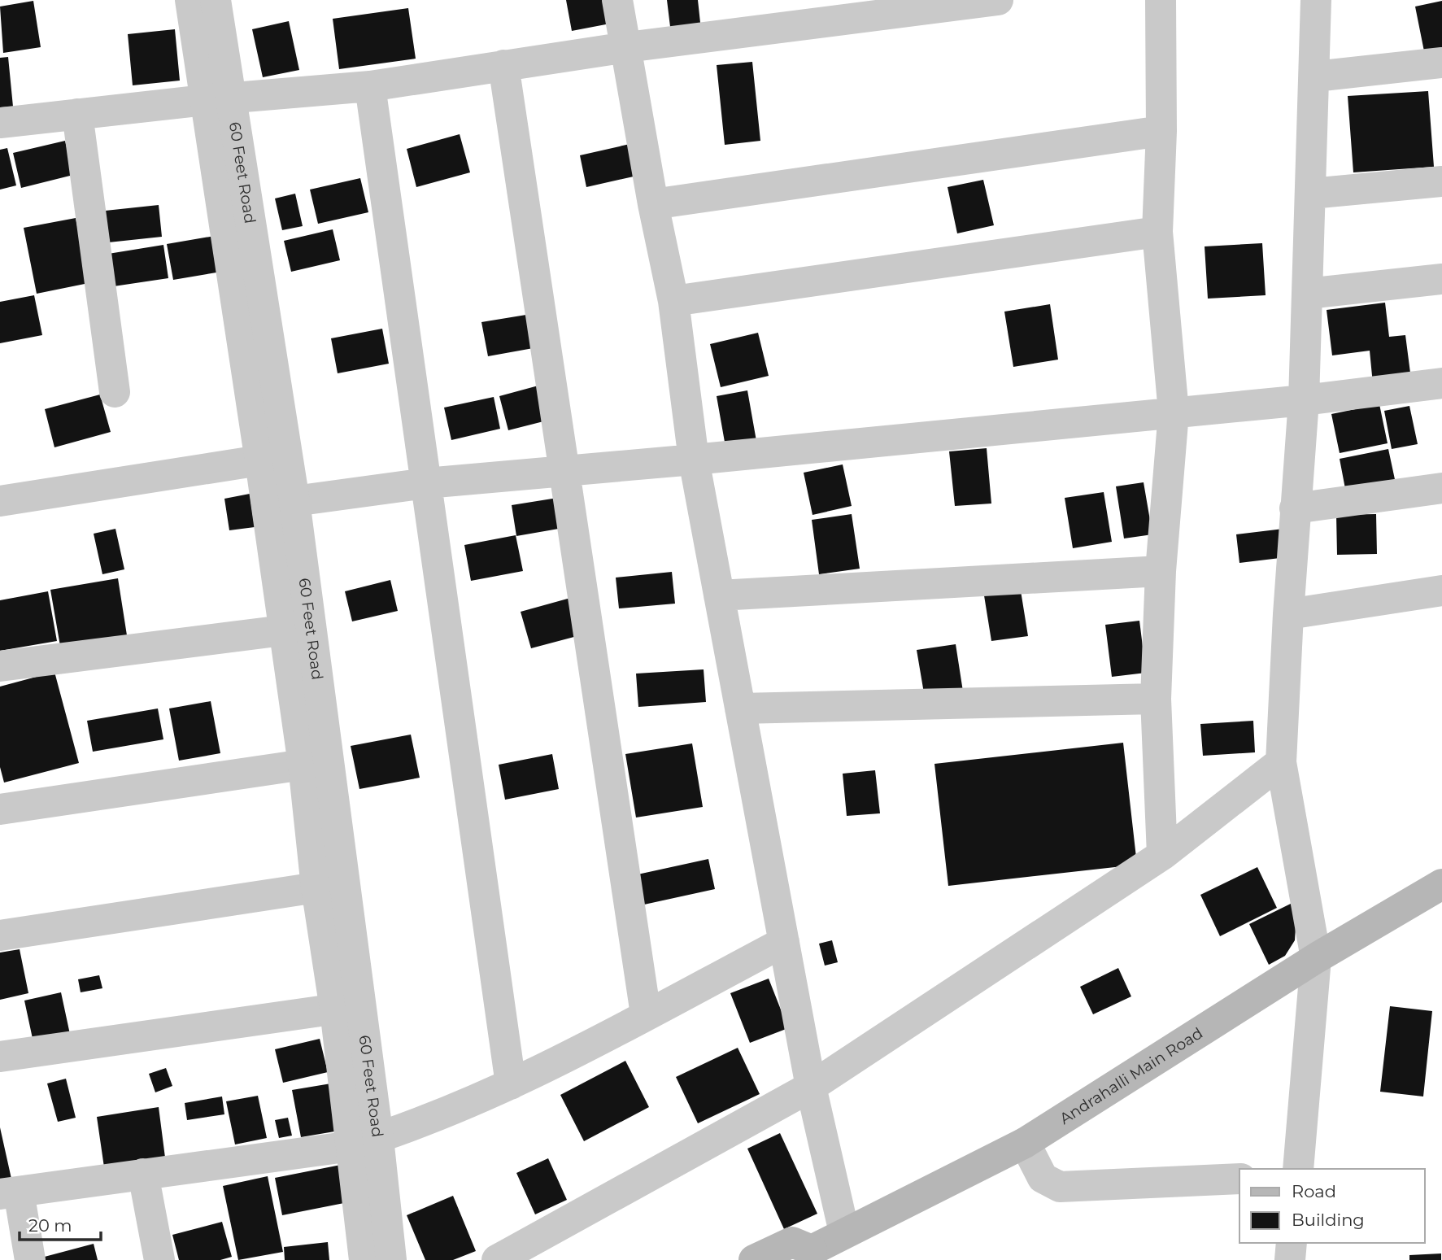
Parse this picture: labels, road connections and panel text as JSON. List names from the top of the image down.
{
  "streets": {
    "main road": ["Andrahalli Main Road"],
    "street": ["60 Feet Road"]
  },
  "legend": ["Road", "Building"],
  "scale_bar": "20 m"
}
